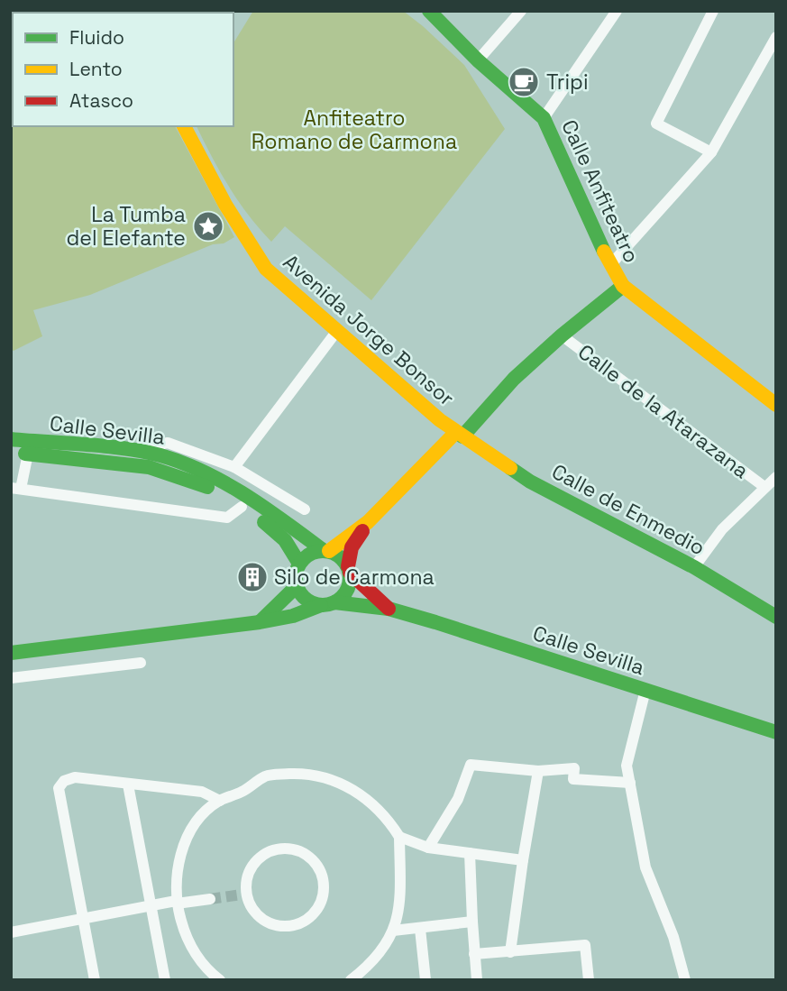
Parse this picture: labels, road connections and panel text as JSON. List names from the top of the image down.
{
  "streets": {
    "main road": [
      "Calle Anfiteatro",
      "Avenida Jorge Bonsor",
      "Calle Sevilla",
      "Calle de Enmedio"
    ],
    "street": ["Calle de la Atarazana"]
  },
  "crossings": [
    ["Avenida Jorge Bonsor", "Calle de Enmedio"]
  ],
  "parks": ["Anfiteatro Romano de Carmona"],
  "places": {
    "cafe": ["Tripi"],
    "place": ["La Tumba del Elefante"],
    "building": ["Silo de Carmona"]
  },
  "legend": ["Fluido", "Lento", "Atasco"]
}
